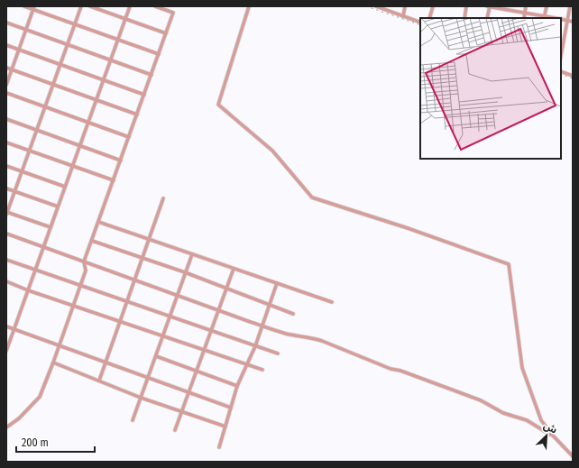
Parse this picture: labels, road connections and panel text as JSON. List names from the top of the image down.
{
  "scale_bar": "200 m",
  "north": "top right"
}
